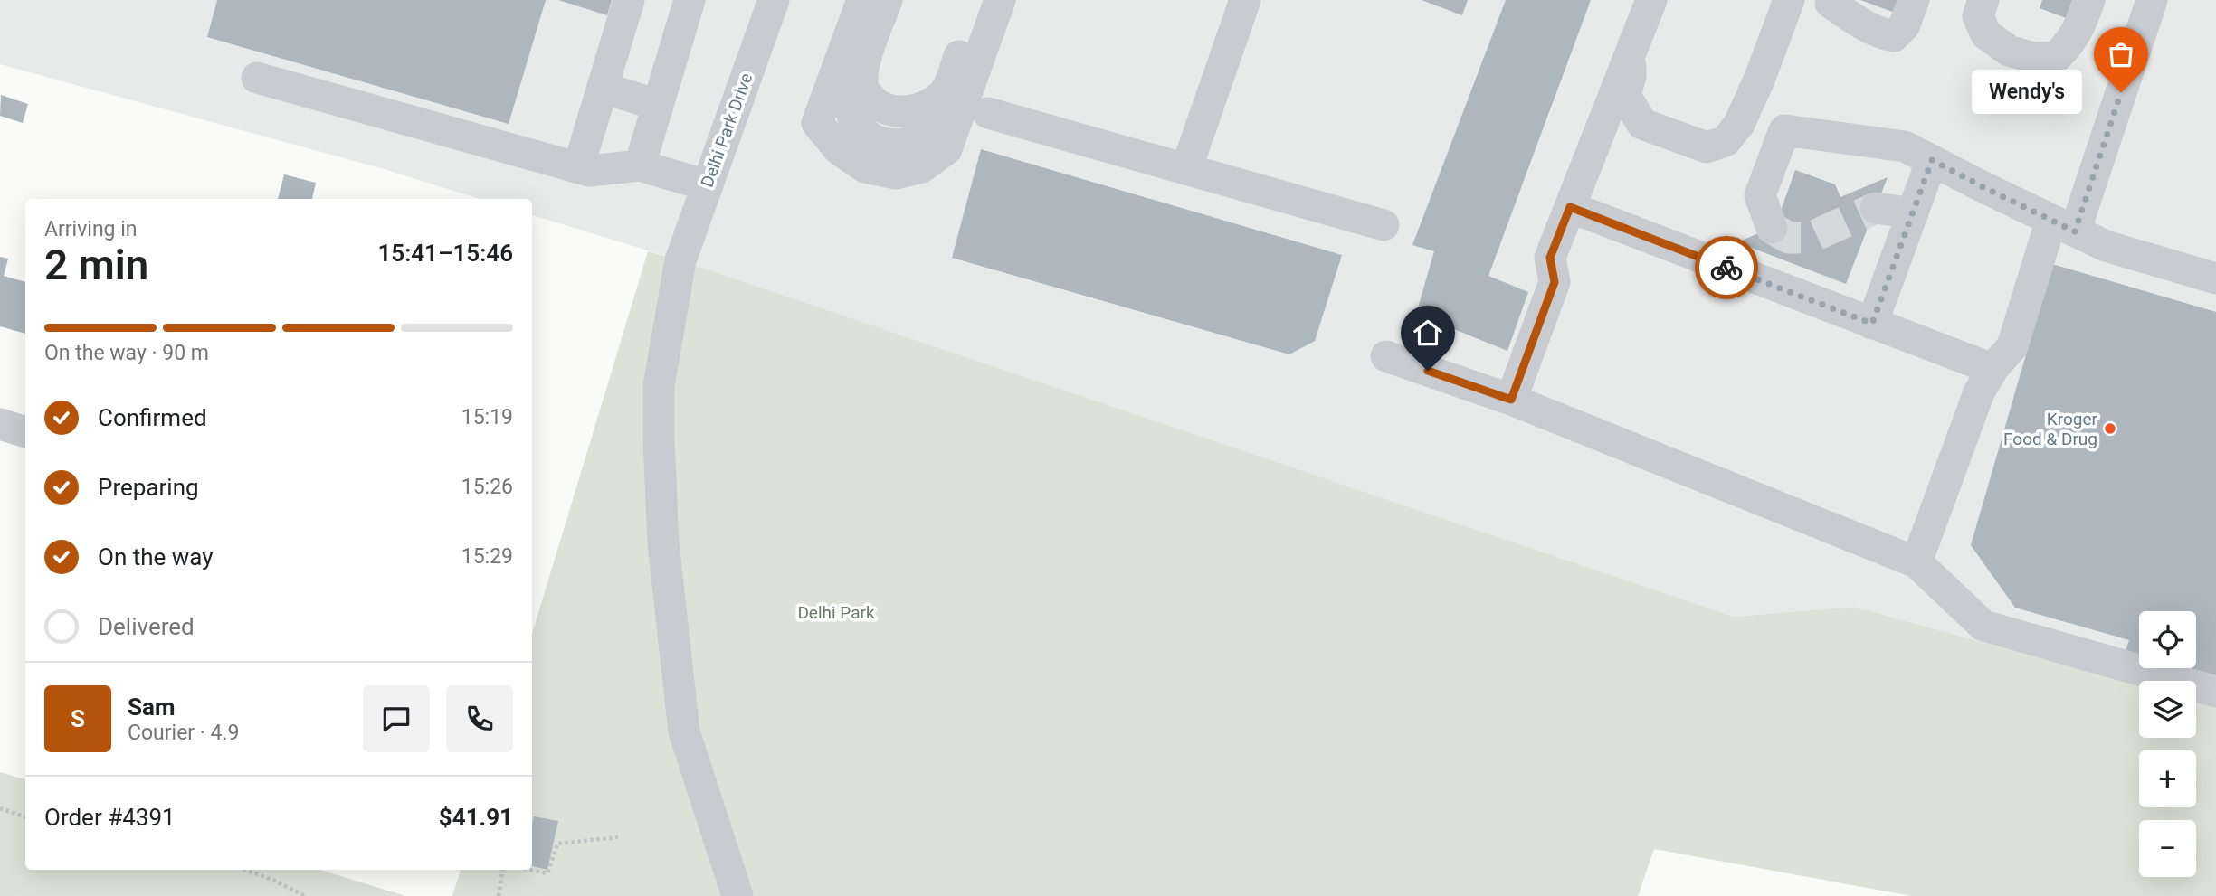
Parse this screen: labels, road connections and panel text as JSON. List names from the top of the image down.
{
  "streets": {
    "street": ["Delhi Park Drive"]
  },
  "parks": ["Delhi Park"],
  "places": ["Wendy's", "Kroger Food & Drug"],
  "page": {
    "bubble": "Wendy's",
    "heading": ["2 min", "Arriving in", "15:41–15:46"],
    "panel": [
      "Sam",
      "Courier · 4.9",
      "Order #4391",
      "$41.91"
    ],
    "bar": "On the way · 90 m",
    "list": [
      ["Confirmed", "15:19"],
      ["Preparing", "15:26"],
      ["On the way", "15:29"],
      "Delivered"
    ],
    "map_buttons": ["+", "−"],
    "round": "S"
  }
}
